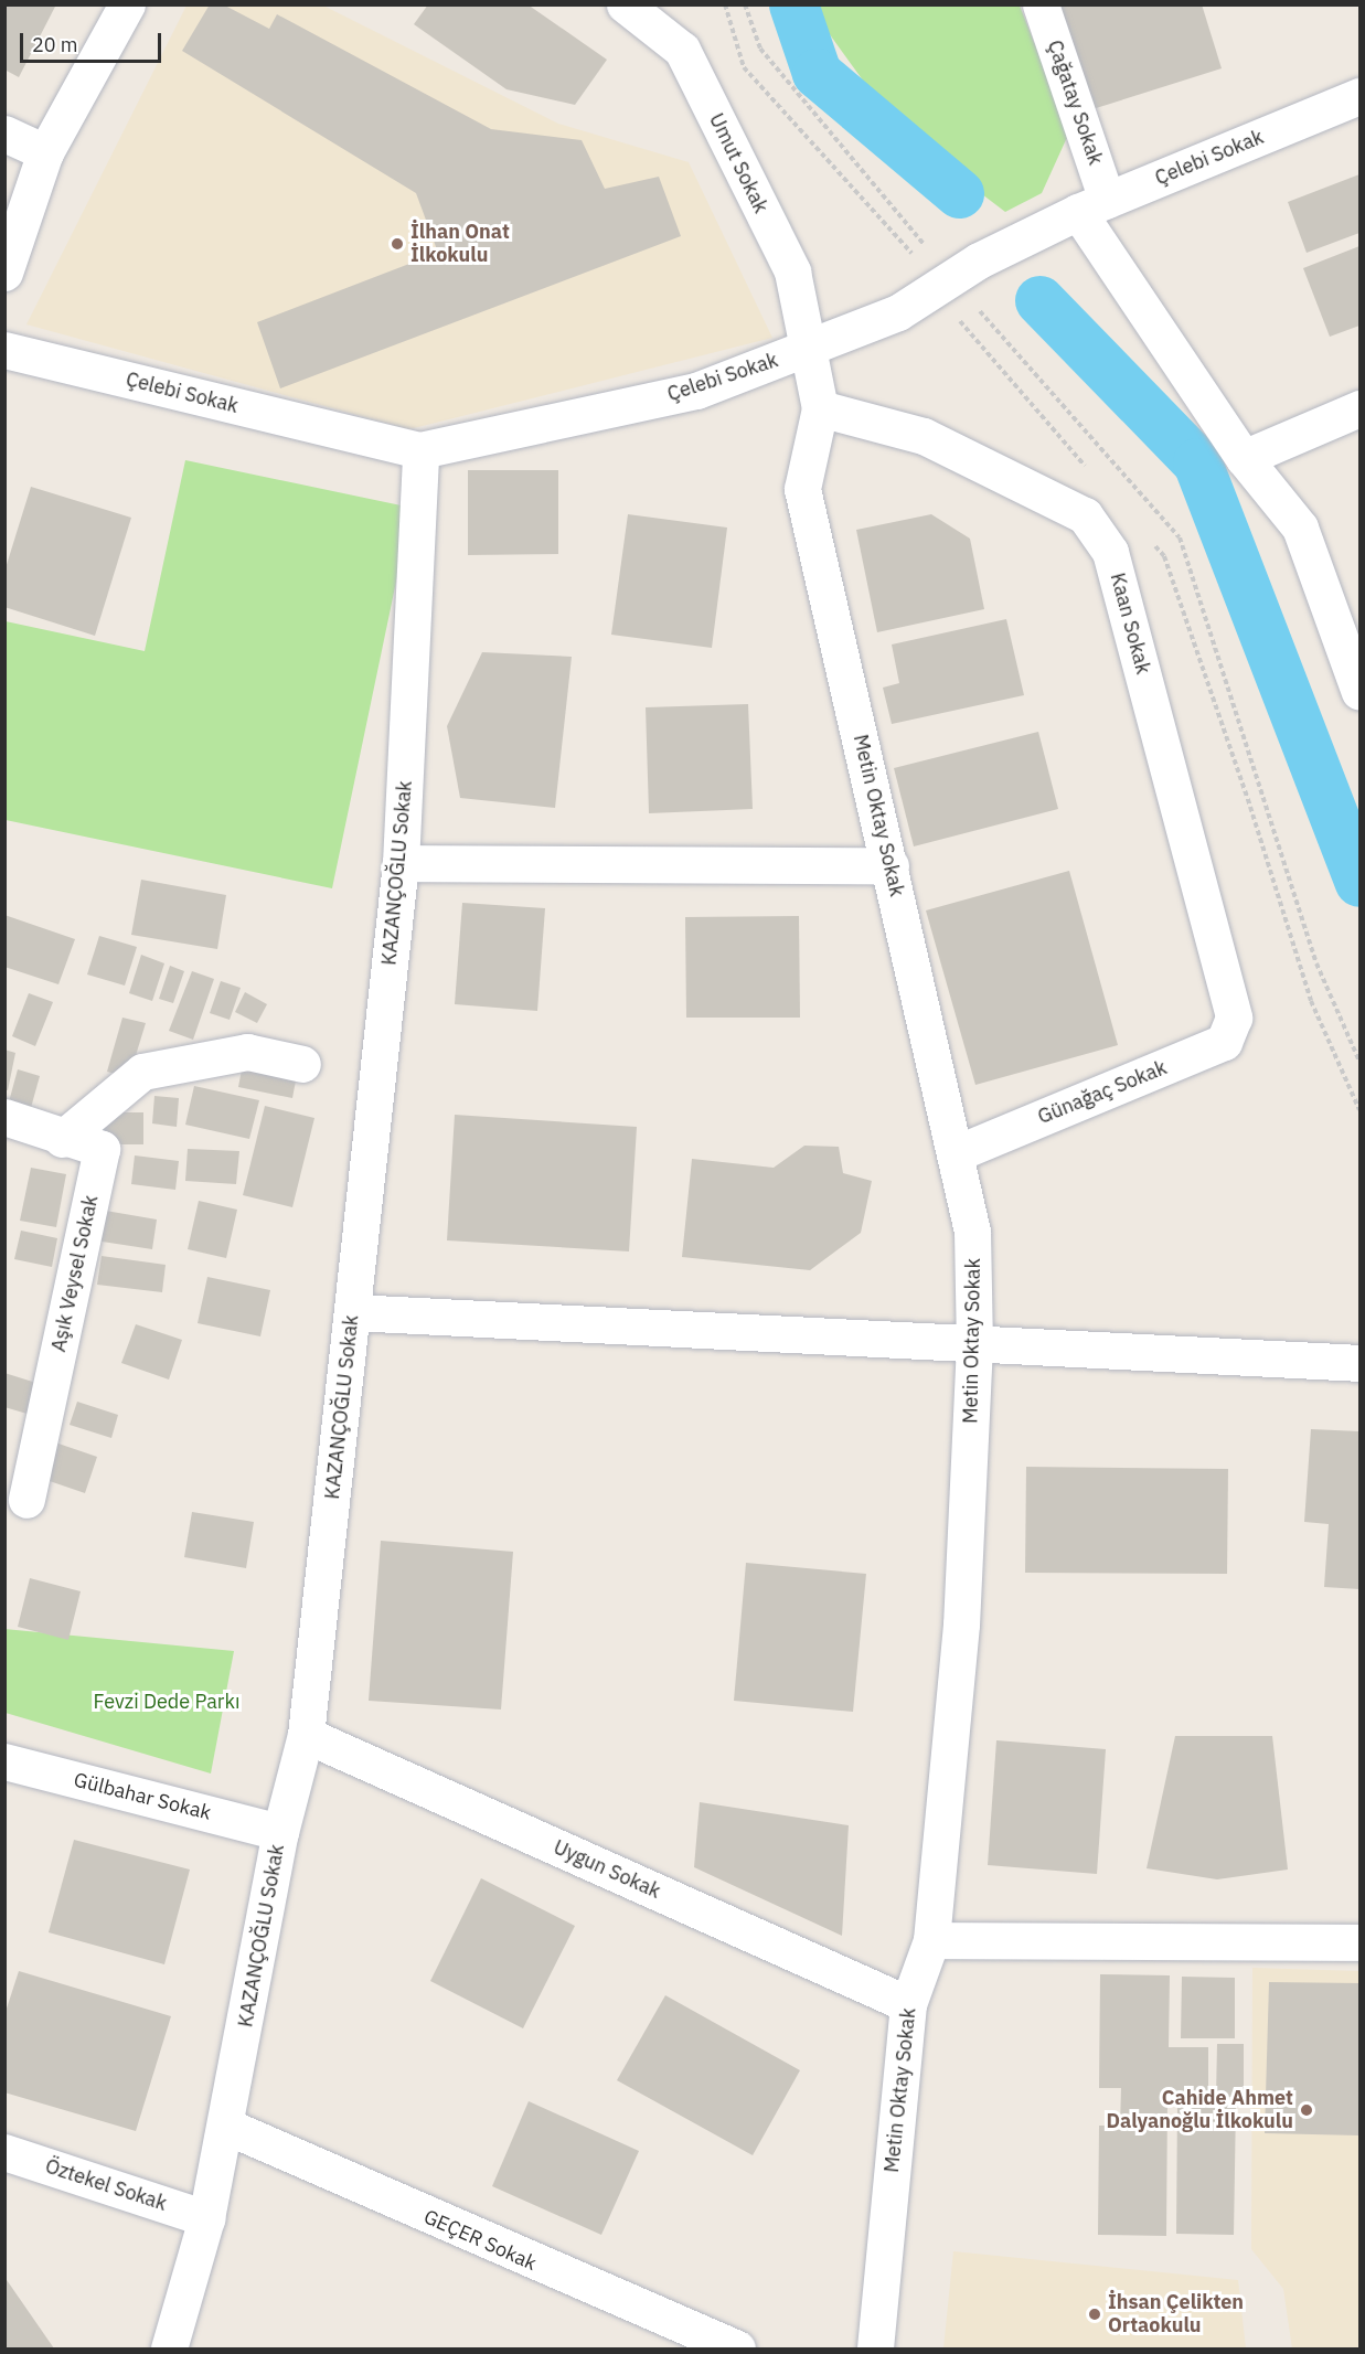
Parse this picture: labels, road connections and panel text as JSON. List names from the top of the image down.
{
  "streets": {
    "street": [
      "Çağatay Sokak",
      "Çelebi Sokak",
      "Umut Sokak",
      "Kaan Sokak",
      "Metin Oktay Sokak",
      "KAZANÇOĞLU Sokak",
      "Günağaç Sokak",
      "Aşık Veysel Sokak",
      "Gülbahar Sokak",
      "Uygun Sokak",
      "Öztekel Sokak",
      "GEÇER Sokak"
    ]
  },
  "crossings": [
    ["Çağatay Sokak", "Çelebi Sokak"],
    ["Çelebi Sokak", "Umut Sokak"],
    ["Çelebi Sokak", "Metin Oktay Sokak"],
    ["Çelebi Sokak", "KAZANÇOĞLU Sokak"],
    ["Umut Sokak", "Metin Oktay Sokak"],
    ["Kaan Sokak", "Metin Oktay Sokak"],
    ["Kaan Sokak", "Günağaç Sokak"],
    ["Metin Oktay Sokak", "Günağaç Sokak"],
    ["Metin Oktay Sokak", "Uygun Sokak"],
    ["KAZANÇOĞLU Sokak", "Gülbahar Sokak"],
    ["KAZANÇOĞLU Sokak", "Uygun Sokak"],
    ["KAZANÇOĞLU Sokak", "Öztekel Sokak"],
    ["KAZANÇOĞLU Sokak", "GEÇER Sokak"]
  ],
  "parks": ["Fevzi Dede Parkı"],
  "places": ["İlhan Onat İlkokulu", "Cahide Ahmet Dalyanoğlu İlkokulu", "İhsan Çelikten Ortaokulu"],
  "scale_bar": "20 m"
}
